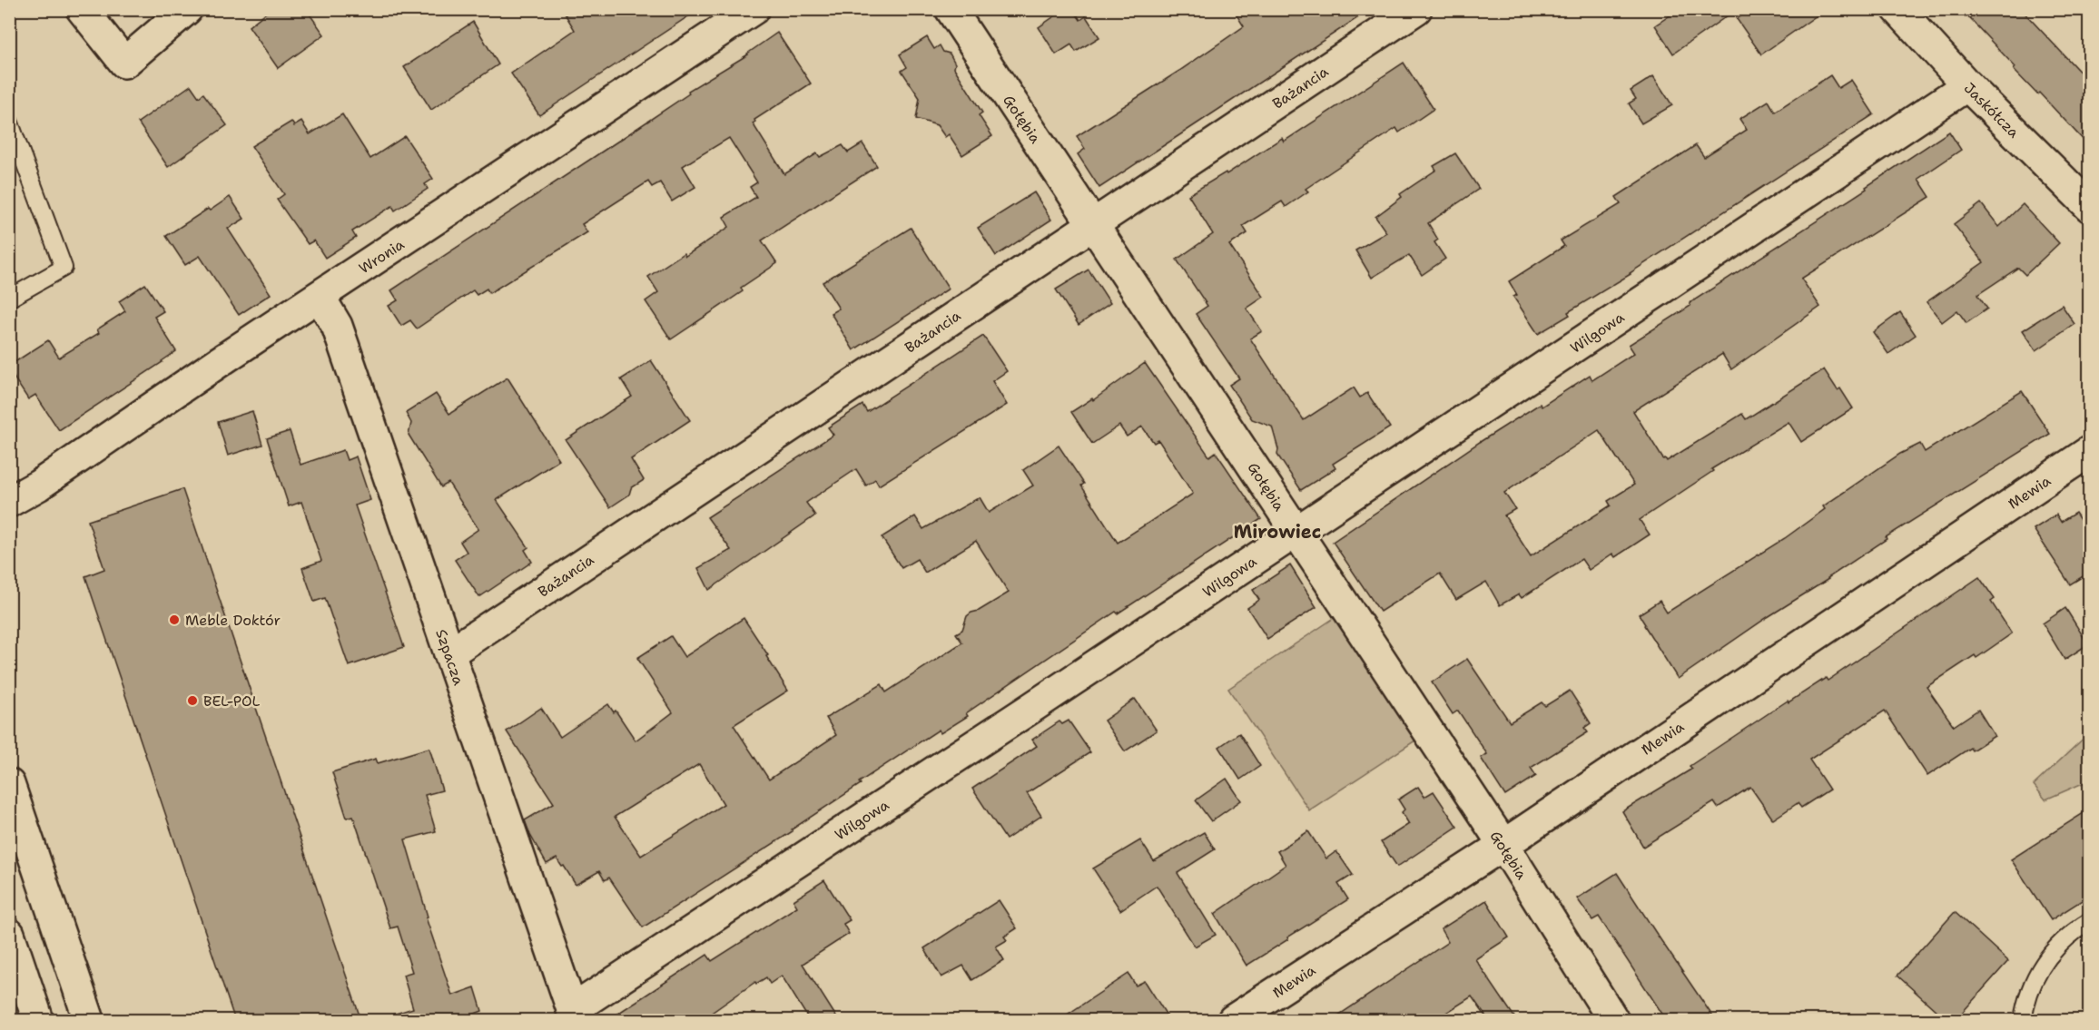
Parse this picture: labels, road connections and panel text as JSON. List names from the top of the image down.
{
  "streets": {
    "street": [
      "Bażancia",
      "Jaskółcza",
      "Gołębia",
      "Wronia",
      "Wilgowa",
      "Mewia",
      "Szpacza"
    ]
  },
  "crossings": [
    ["Bażancia", "Gołębia"],
    ["Bażancia", "Szpacza"],
    ["Jaskółcza", "Wilgowa"],
    ["Gołębia", "Wilgowa"],
    ["Gołębia", "Mewia"],
    ["Wronia", "Szpacza"],
    ["Wilgowa", "Szpacza"]
  ],
  "districts": ["Mirowiec"],
  "places": ["Meble Doktór", "BEL-POL"]
}
